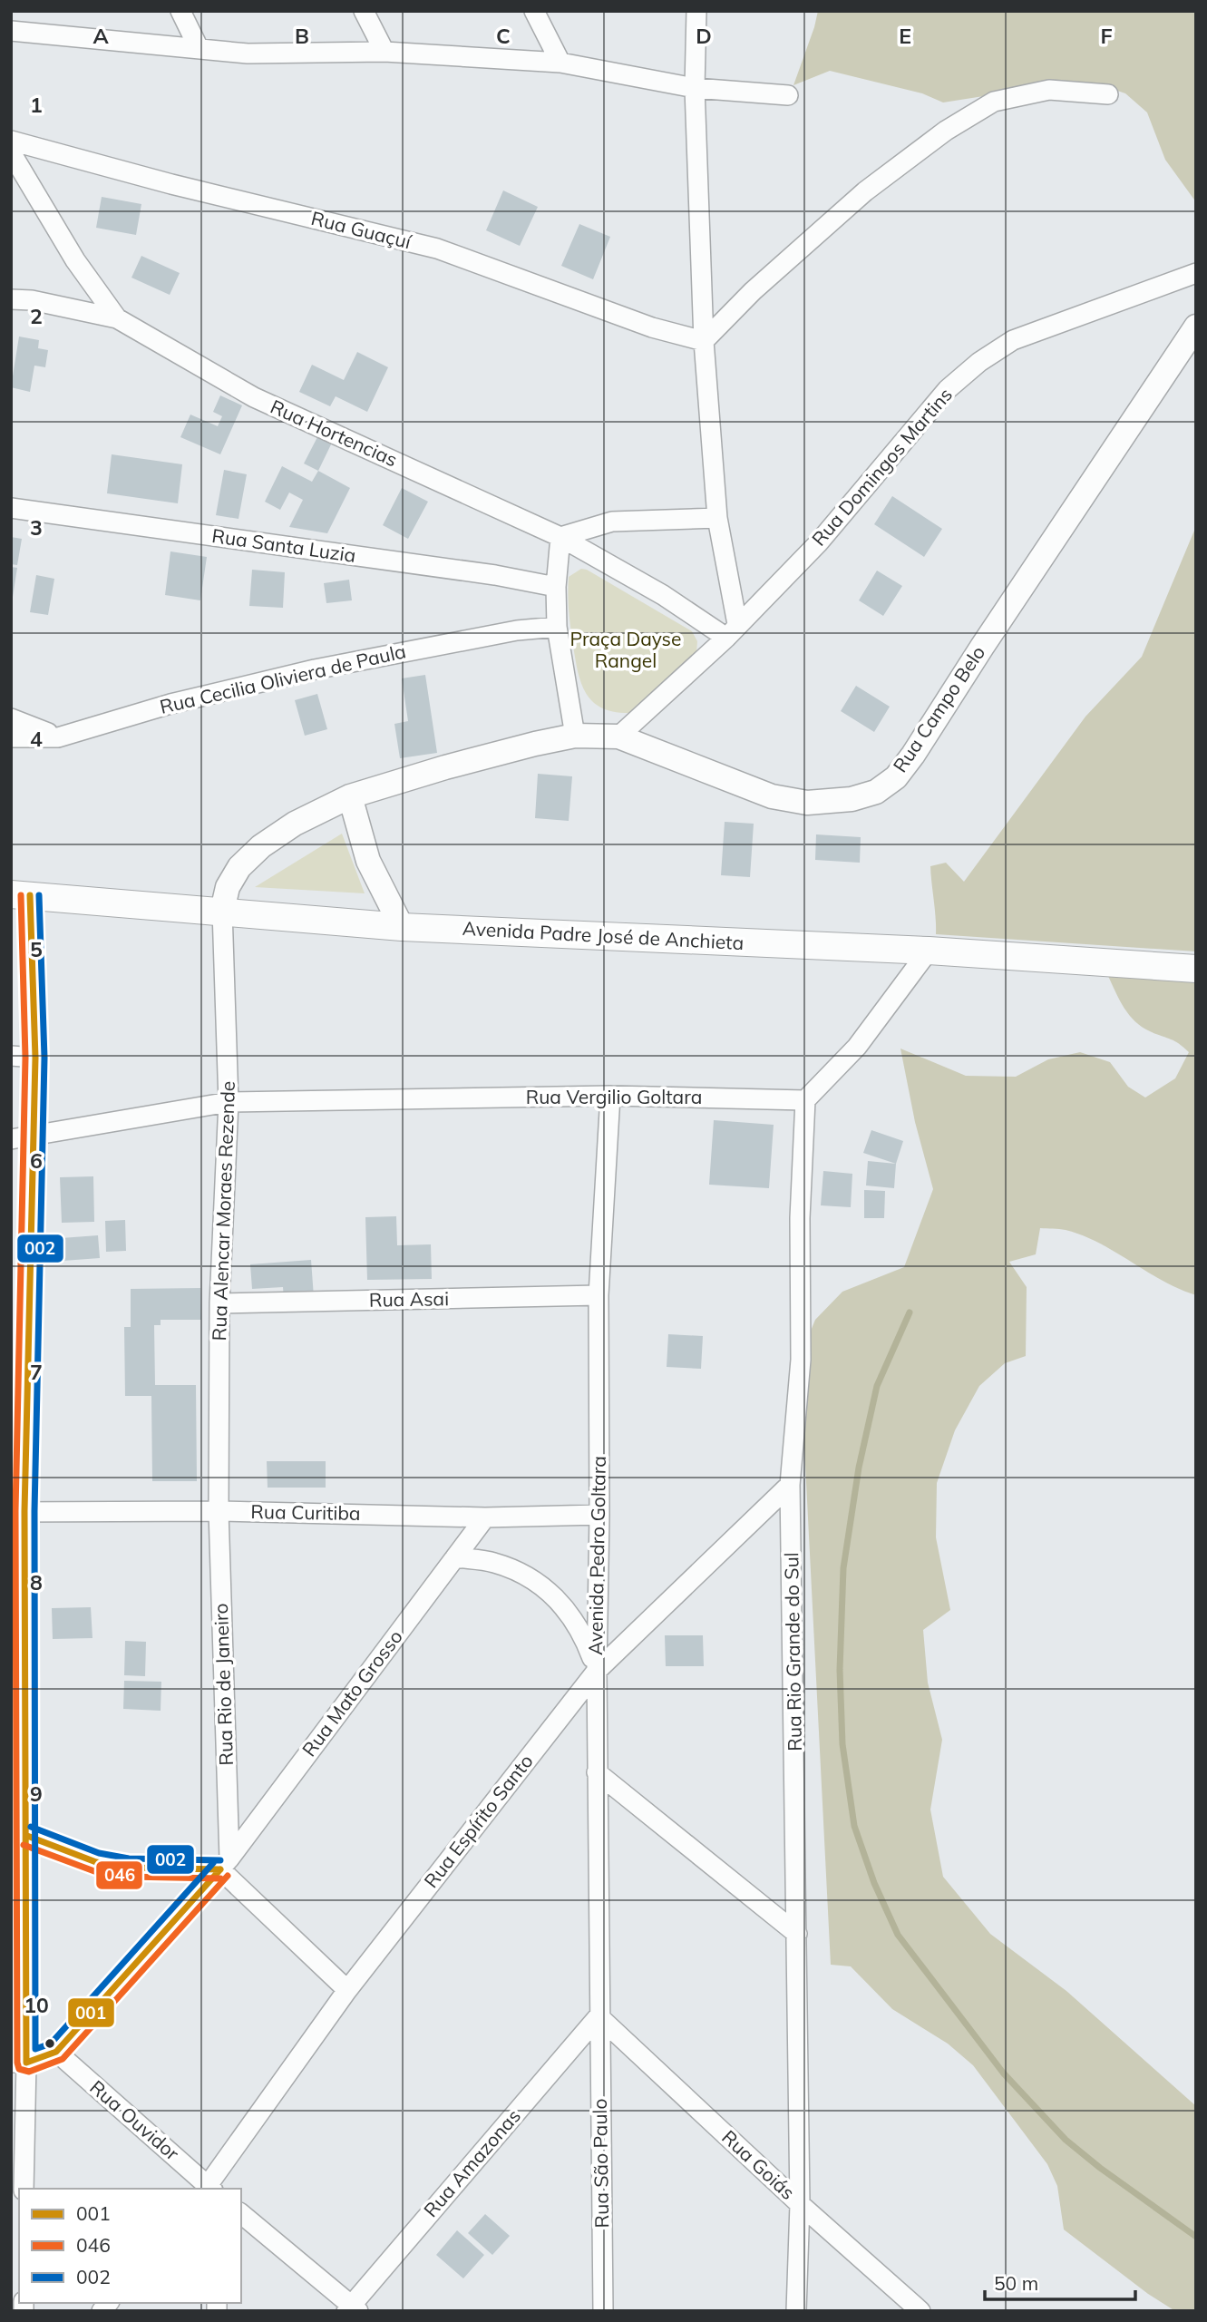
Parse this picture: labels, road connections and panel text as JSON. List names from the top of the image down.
{
  "streets": {
    "main road": ["Avenida Padre José de Anchieta"],
    "street": [
      "Rua Guaçuí",
      "Rua Hortencias",
      "Rua Domingos Martins",
      "Rua Santa Luzia",
      "Rua Cecilia Oliviera de Paula",
      "Rua Campo Belo",
      "Rua Vergilio Goltara",
      "Rua Alencar Moraes Rezende",
      "Rua Asai",
      "Rua Curitiba",
      "Avenida Pedro Goltara",
      "Rua Rio Grande do Sul",
      "Rua Rio de Janeiro",
      "Rua Mato Grosso",
      "Rua Espírito Santo",
      "Rua Ouvidor",
      "Rua Amazonas",
      "Rua São Paulo",
      "Rua Goiás"
    ]
  },
  "crossings": [
    ["Rua Hortencias", "Rua Domingos Martins"],
    ["Rua Domingos Martins", "Rua Campo Belo"],
    ["Rua Campo Belo", "Avenida Padre José de Anchieta"],
    ["Rua Campo Belo", "Rua Alencar Moraes Rezende"],
    ["Avenida Padre José de Anchieta", "Rua Alencar Moraes Rezende"],
    ["Rua Vergilio Goltara", "Rua Alencar Moraes Rezende"],
    ["Rua Vergilio Goltara", "Avenida Pedro Goltara"],
    ["Rua Vergilio Goltara", "Rua Rio Grande do Sul"],
    ["Rua Alencar Moraes Rezende", "Rua Asai"],
    ["Rua Alencar Moraes Rezende", "Rua Curitiba"],
    ["Rua Alencar Moraes Rezende", "Rua Rio de Janeiro"],
    ["Rua Asai", "Avenida Pedro Goltara"],
    ["Rua Curitiba", "Avenida Pedro Goltara"],
    ["Rua Curitiba", "Rua Rio de Janeiro"],
    ["Rua Curitiba", "Rua Mato Grosso"],
    ["Avenida Pedro Goltara", "Rua Espírito Santo"],
    ["Avenida Pedro Goltara", "Rua Amazonas"],
    ["Avenida Pedro Goltara", "Rua São Paulo"],
    ["Avenida Pedro Goltara", "Rua Goiás"],
    ["Rua Rio Grande do Sul", "Rua Espírito Santo"],
    ["Rua Rio Grande do Sul", "Rua Goiás"],
    ["Rua Rio de Janeiro", "Rua Mato Grosso"],
    ["Rua Espírito Santo", "Rua Ouvidor"],
    ["Rua Amazonas", "Rua São Paulo"],
    ["Rua Amazonas", "Rua Goiás"],
    ["Rua São Paulo", "Rua Goiás"]
  ],
  "parks": ["Praça Dayse Rangel"],
  "lines": ["transit line 001", "transit line 046", "transit line 002"],
  "legend": ["001", "046", "002"],
  "scale_bar": "50 m",
  "grid": {
    "columns": [
      "A",
      "B",
      "C",
      "D",
      "E",
      "F"
    ],
    "rows": [
      "1",
      "2",
      "3",
      "4",
      "5",
      "6",
      "7",
      "8",
      "9",
      "10"
    ]
  }
}
